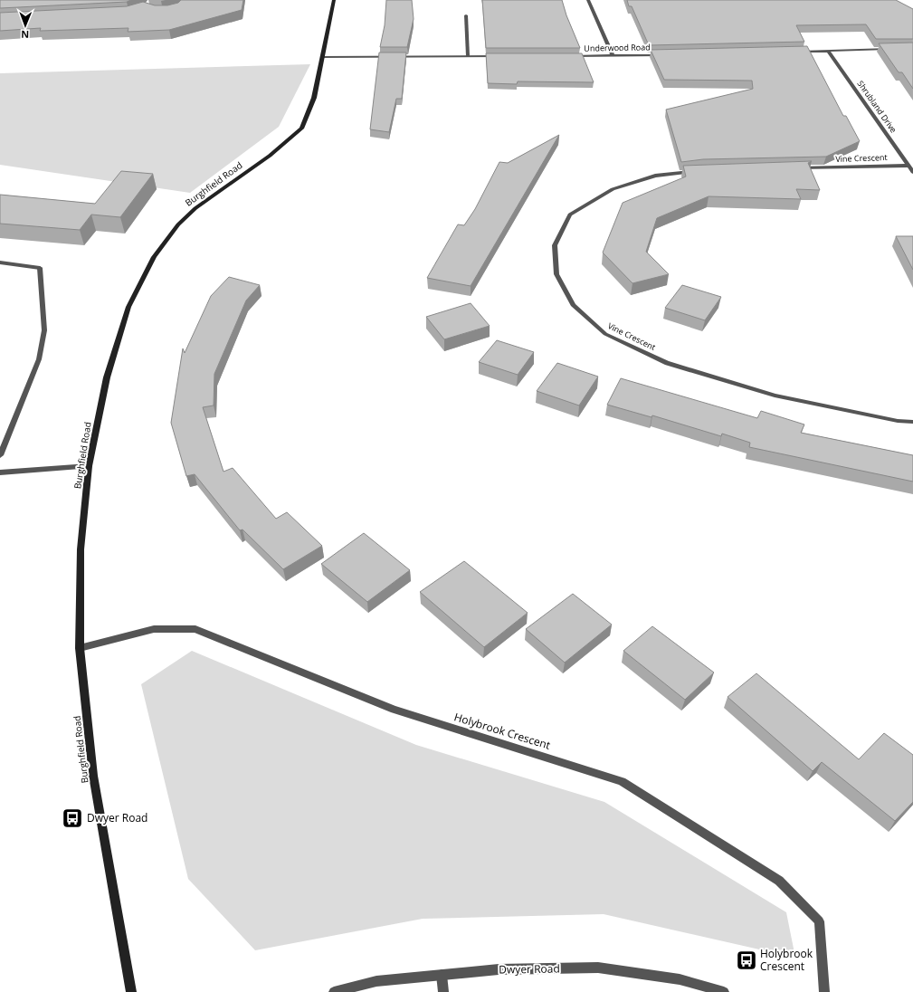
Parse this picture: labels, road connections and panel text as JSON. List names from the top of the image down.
{
  "streets": {
    "street": [
      "Underwood Road",
      "Shrubland Drive",
      "Vine Crescent",
      "Burghfield Road",
      "Holybrook Crescent",
      "Dwyer Road"
    ]
  },
  "crossings": [
    ["Shrubland Drive", "Vine Crescent"],
    ["Burghfield Road", "Holybrook Crescent"]
  ],
  "places": {
    "bus stop": ["Dwyer Road", "Holybrook Crescent"]
  },
  "north": "bottom"
}
